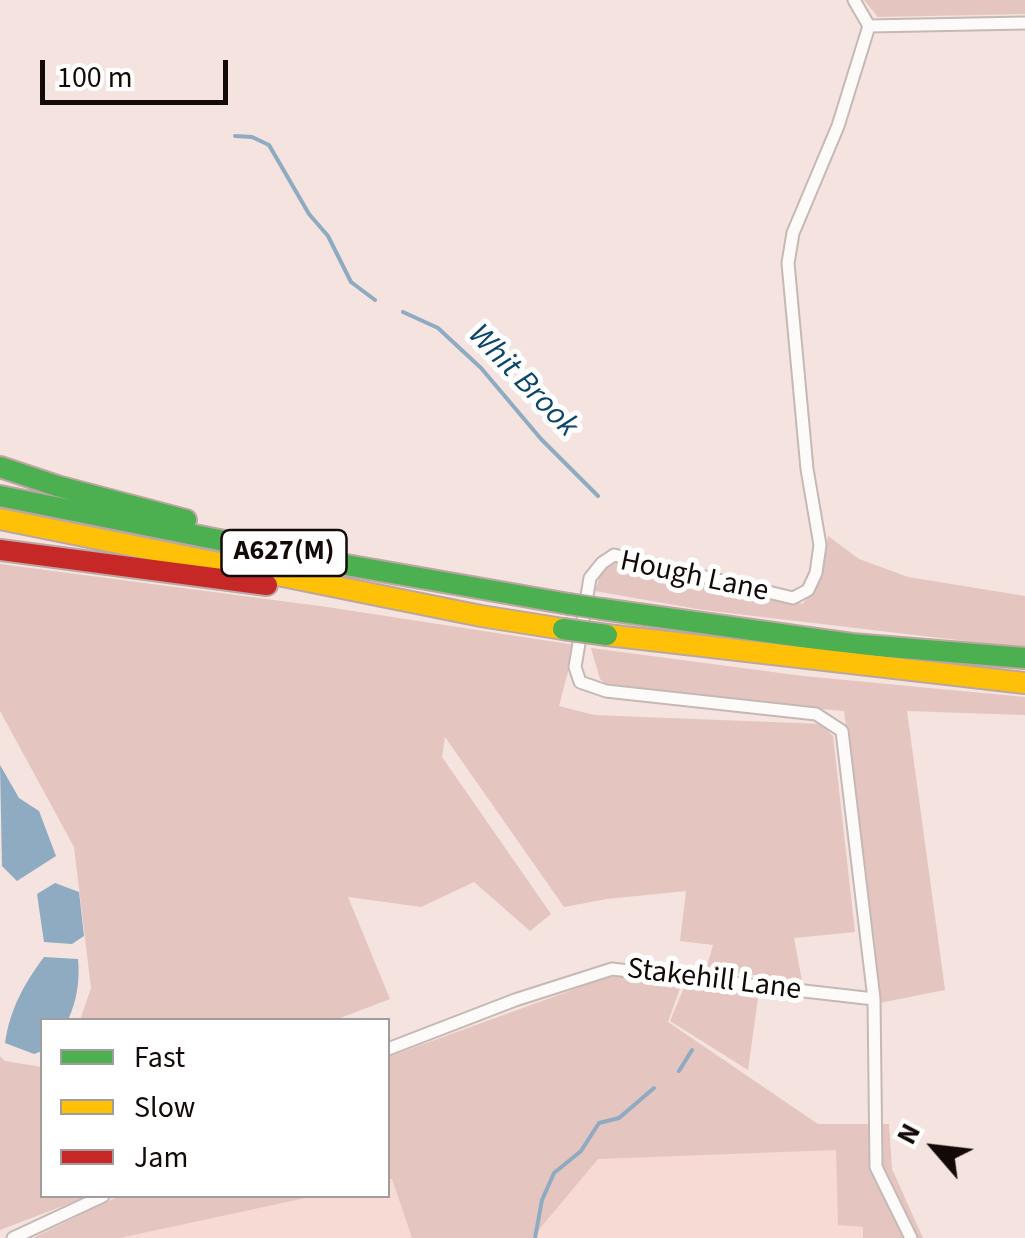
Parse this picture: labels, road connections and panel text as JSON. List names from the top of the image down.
{
  "streets": {
    "highway": ["A627(M)"],
    "street": ["Hough Lane", "Stakehill Lane"]
  },
  "crossings": [
    ["Hough Lane", "Stakehill Lane"]
  ],
  "water": ["Whit Brook"],
  "legend": ["Fast", "Slow", "Jam"],
  "scale_bar": "100 m",
  "north": "top left"
}
